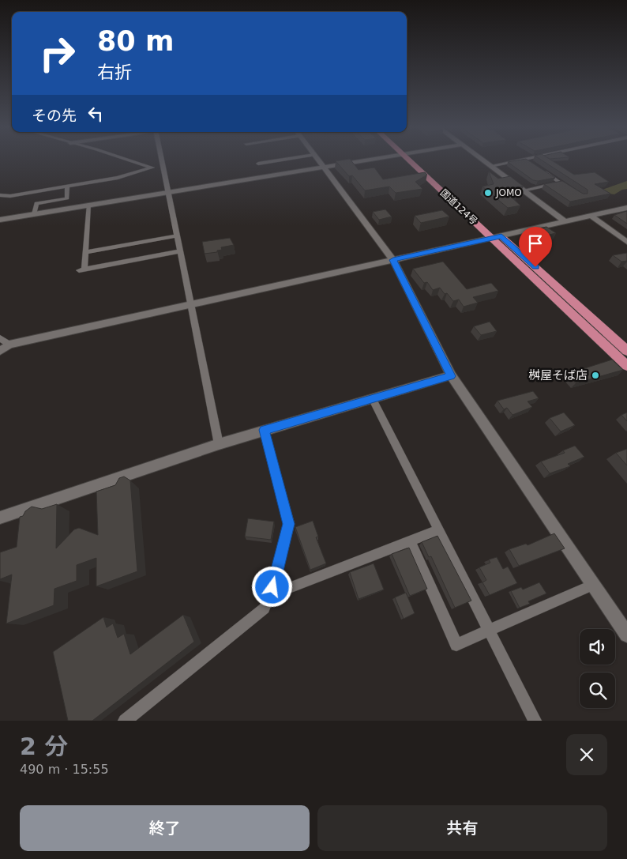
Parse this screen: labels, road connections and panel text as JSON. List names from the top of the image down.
{
  "streets": {
    "highway": ["国道124号"]
  },
  "places": ["JOMO", "桝屋そば店"],
  "page": {
    "turn": ["80 m", "右折"],
    "then": "その先",
    "heading": ["2 分", "490 m · 15:55"],
    "buttons": ["終了", "共有"]
  }
}
